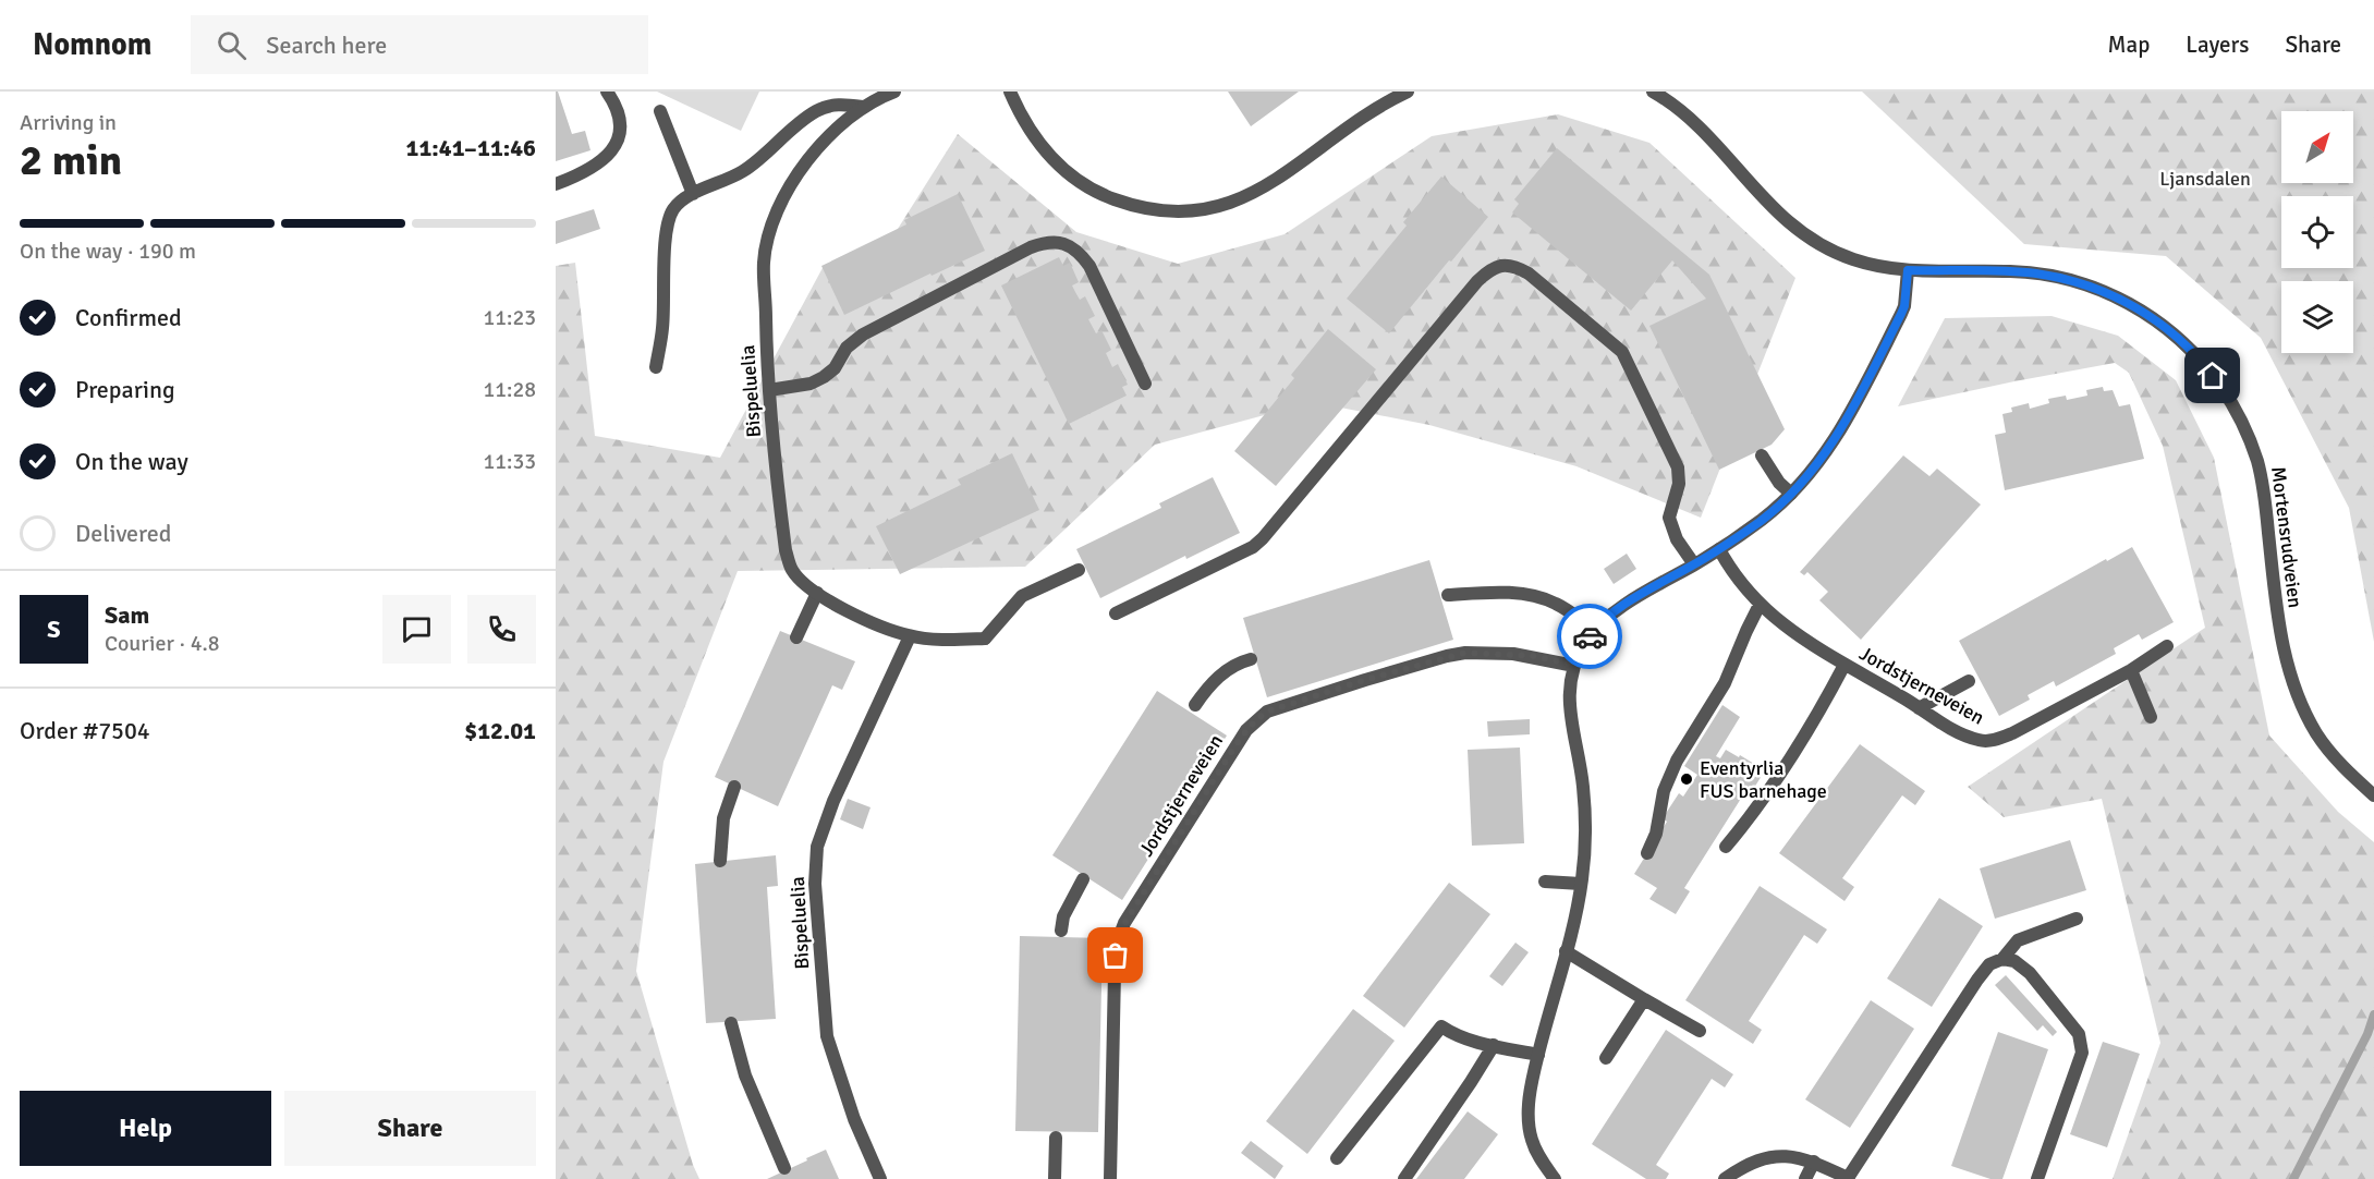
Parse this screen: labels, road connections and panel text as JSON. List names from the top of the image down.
{
  "streets": {
    "street": ["Bispeluelia", "Mortensrudveien", "Jordstjerneveien"]
  },
  "parks": ["Ljansdalen"],
  "places": ["Eventyrlia FUS barnehage"],
  "north": "top right",
  "page": {
    "header": "Nomnom",
    "search": "Search here",
    "nav": ["Map", "Layers", "Share"],
    "heading": ["2 min", "Arriving in", "11:41–11:46"],
    "panel": [
      "Sam",
      "Courier · 4.8",
      "Order #7504",
      "$12.01"
    ],
    "bar": "On the way · 190 m",
    "list": [
      ["Confirmed", "11:23"],
      ["Preparing", "11:28"],
      ["On the way", "11:33"],
      "Delivered"
    ],
    "round": "S",
    "buttons": ["Help", "Share"]
  }
}
